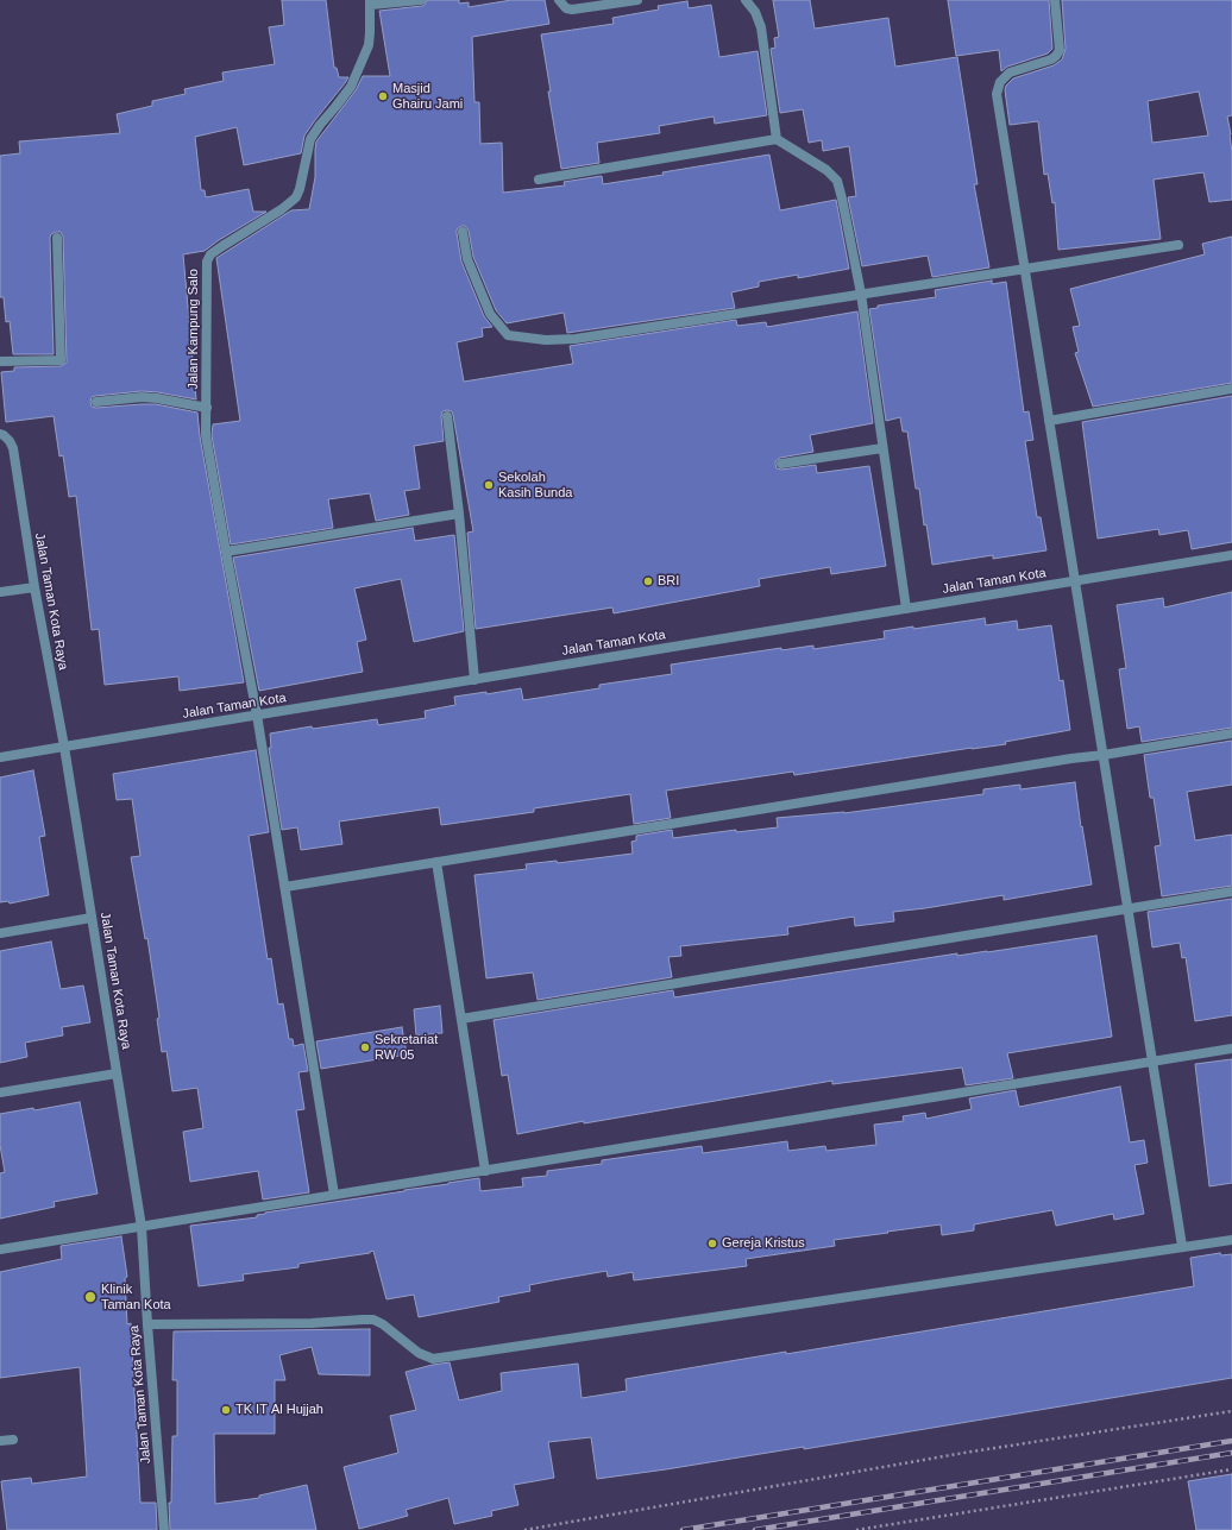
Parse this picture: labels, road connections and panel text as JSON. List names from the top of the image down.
{
  "streets": {
    "street": ["Jalan Kampung Salo", "Jalan Taman Kota", "Jalan Taman Kota Raya"]
  },
  "crossings": [
    ["Jalan Kampung Salo", "Jalan Taman Kota"],
    ["Jalan Taman Kota", "Jalan Taman Kota Raya"]
  ],
  "places": [
    "Masjid Ghairu Jami",
    "Sekolah Kasih Bunda",
    "BRI",
    "Sekretariat RW 05",
    "Gereja Kristus",
    "Klinik Taman Kota",
    "TK IT Al Hujjah"
  ]
}
